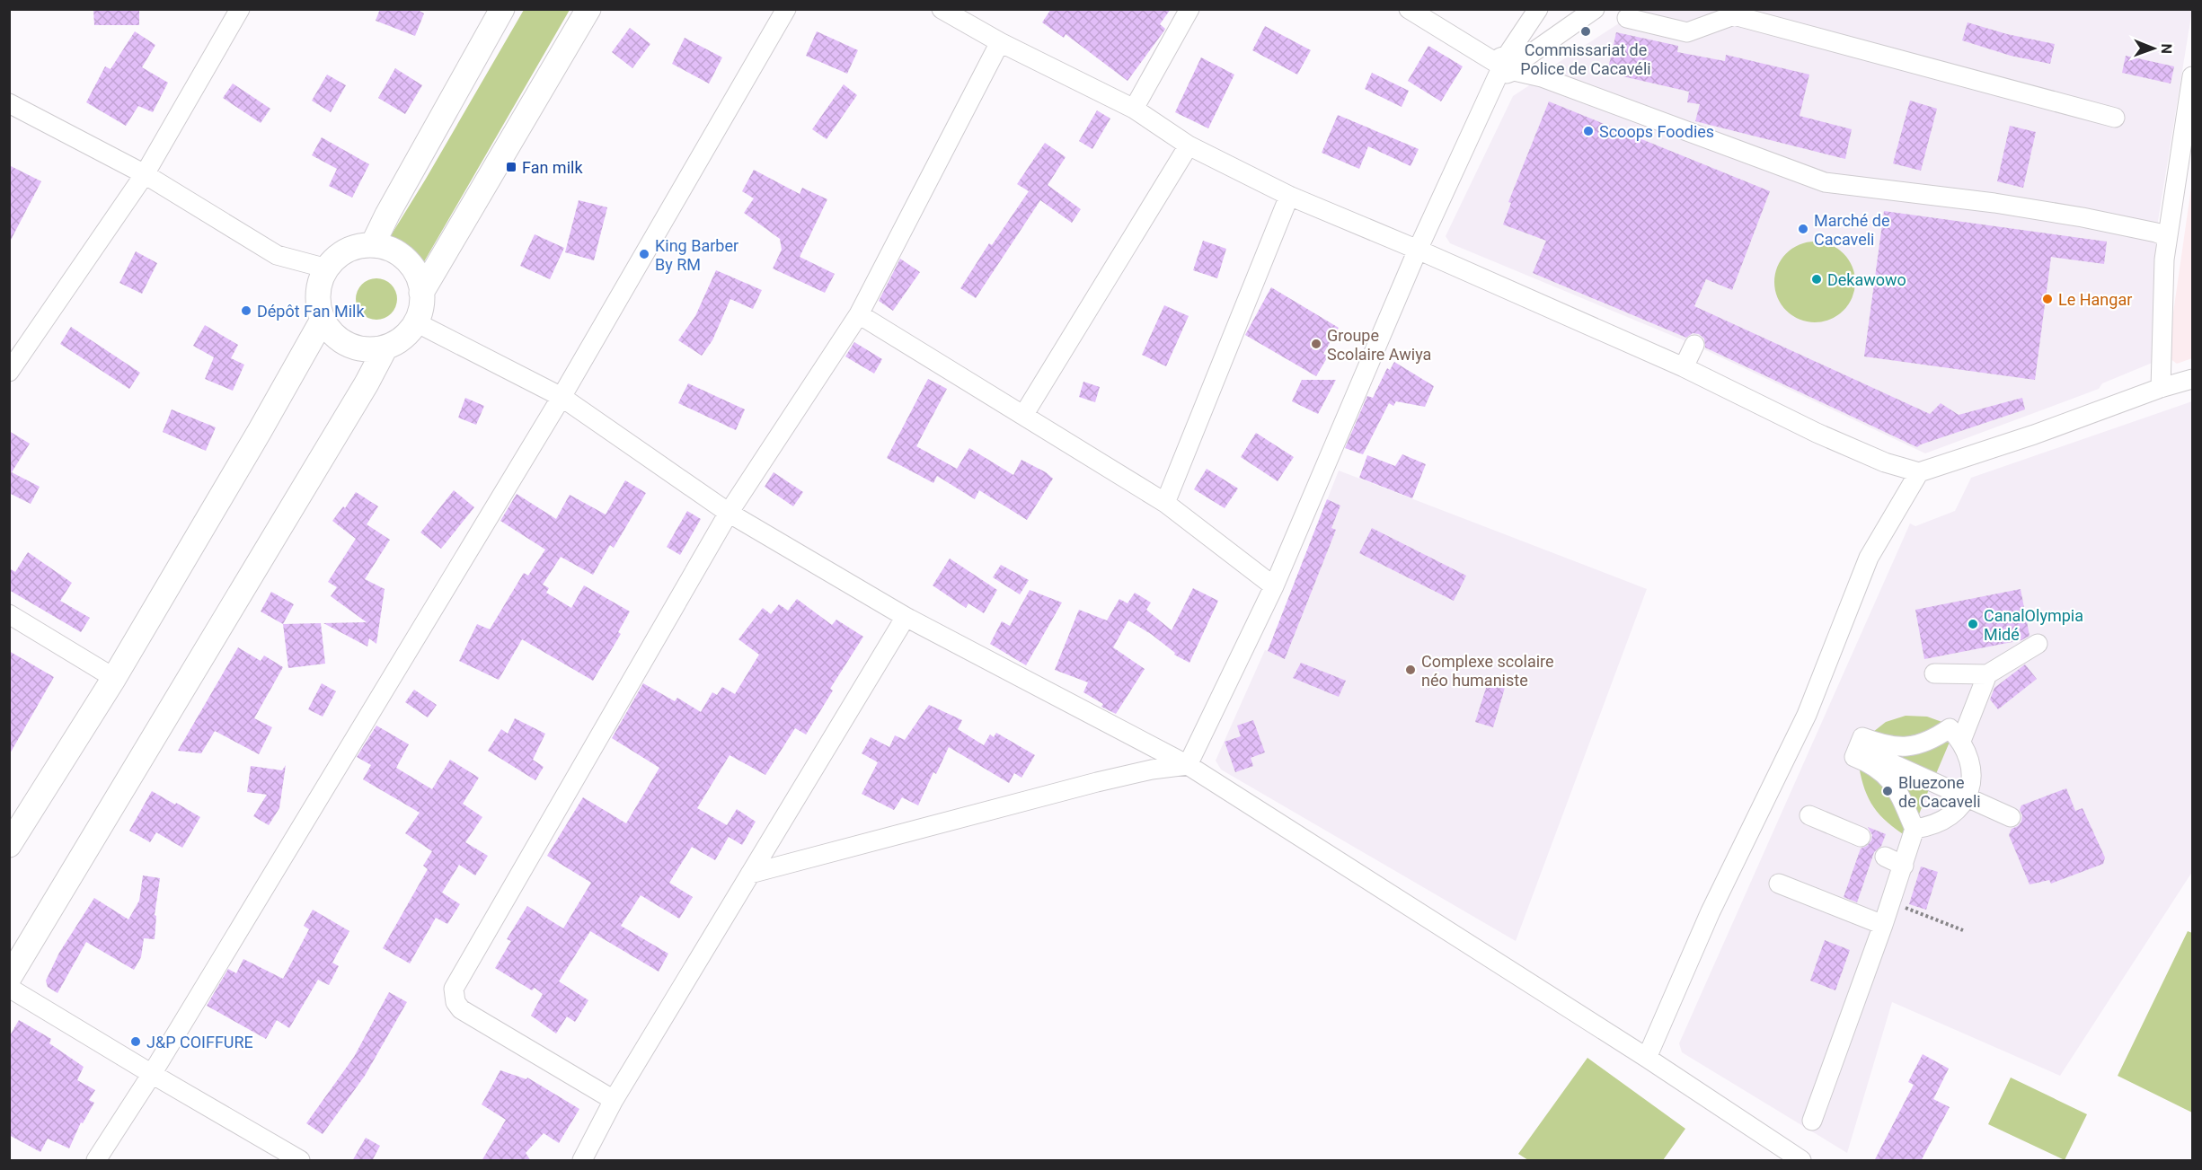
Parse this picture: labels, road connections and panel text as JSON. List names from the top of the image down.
{
  "places": {
    "other": [
      "Commissariat de Police de Cacavéli",
      "Scoops Foodies",
      "Marché de Cacaveli",
      "King Barber By RM",
      "Dekawowo",
      "Le Hangar",
      "Dépôt Fan Milk",
      "Groupe Scolaire Awiya",
      "CanalOlympia Midé",
      "Complexe scolaire néo humaniste",
      "Bluezone de Cacaveli",
      "J&P COIFFURE"
    ],
    "transit": ["Fan milk"]
  },
  "north": "right"
}
